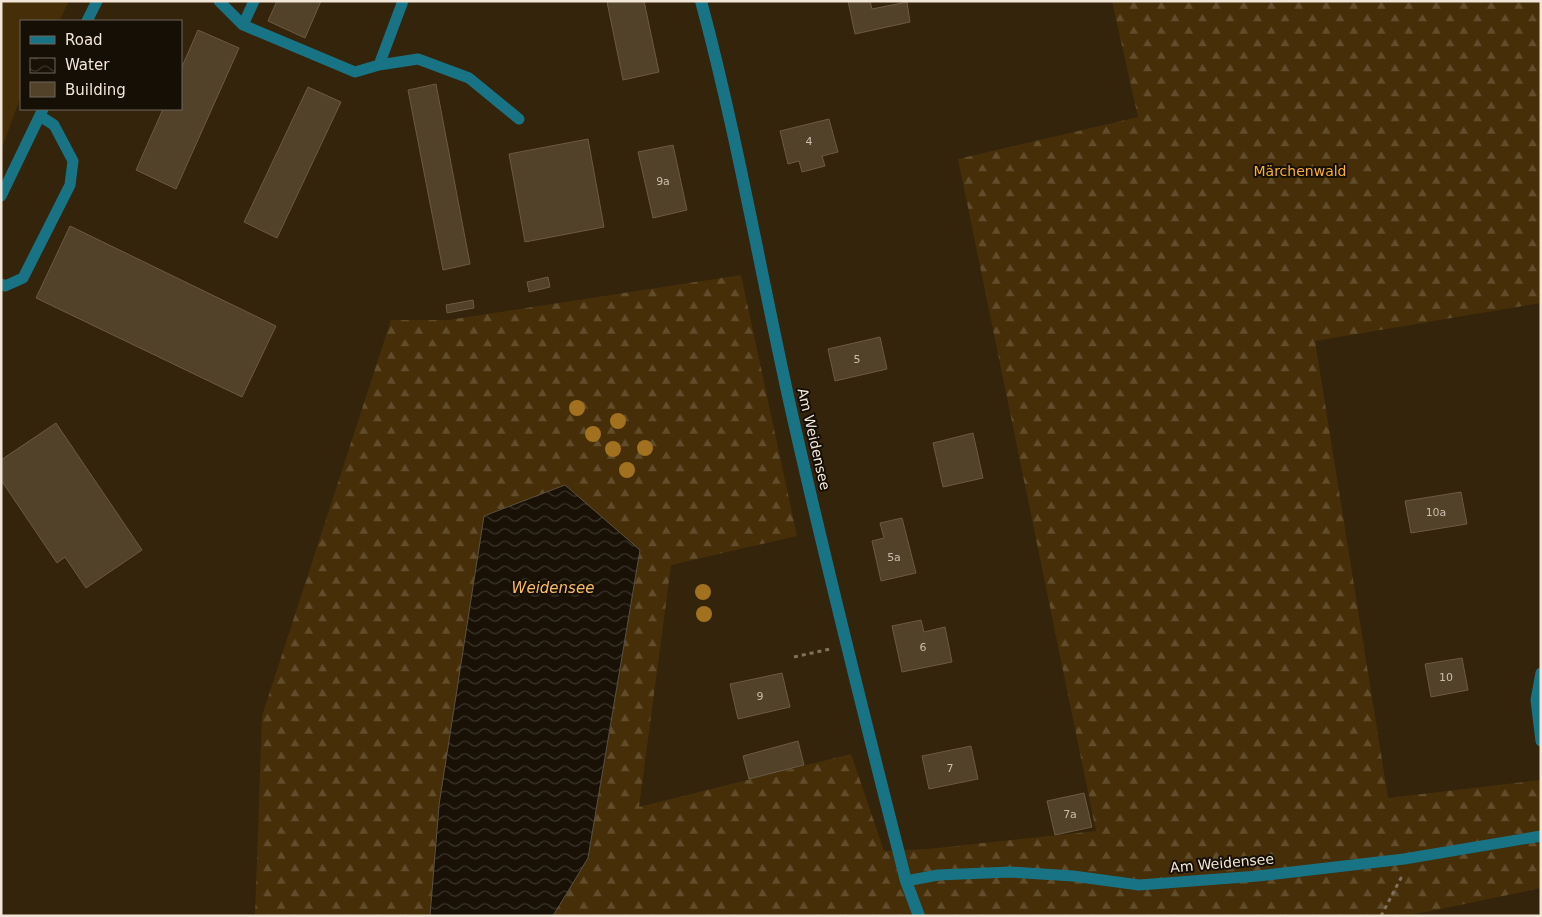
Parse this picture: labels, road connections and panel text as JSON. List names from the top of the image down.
{
  "streets": {
    "street": ["Am Weidensee"]
  },
  "water": ["Weidensee"],
  "parks": ["Märchenwald"],
  "house_numbers": [
    "4",
    "9a",
    "5",
    "10a",
    "5a",
    "6",
    "10",
    "9",
    "7",
    "7a"
  ],
  "legend": ["Road", "Water", "Building"]
}
